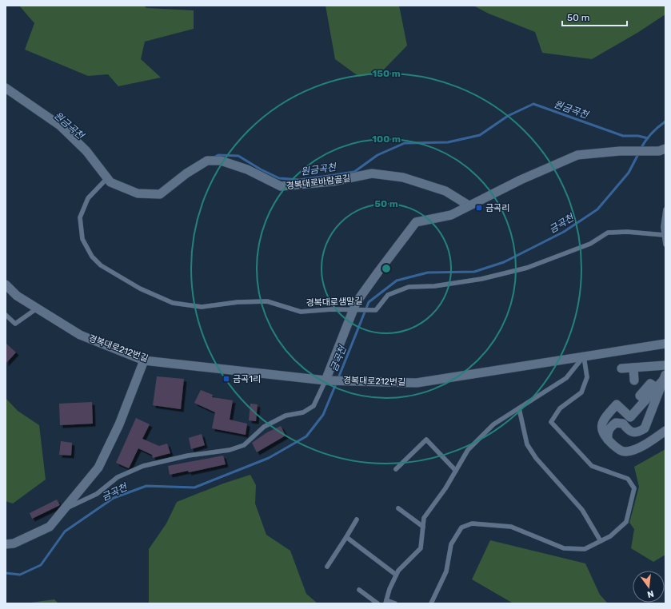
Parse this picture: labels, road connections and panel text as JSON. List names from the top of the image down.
{
  "streets": {
    "street": ["경복대로바람골길", "경복대로212번길"],
    "lane": ["경복대로샘말길"]
  },
  "crossings": [
    ["경복대로바람골길", "경복대로샘말길"]
  ],
  "water": ["원금곡천", "금곡천"],
  "places": {
    "transit": ["금곡리", "금곡1리"]
  },
  "scale_bar": "50 m",
  "north": "bottom",
  "rings": ["150 m", "100 m", "50 m"]
}
